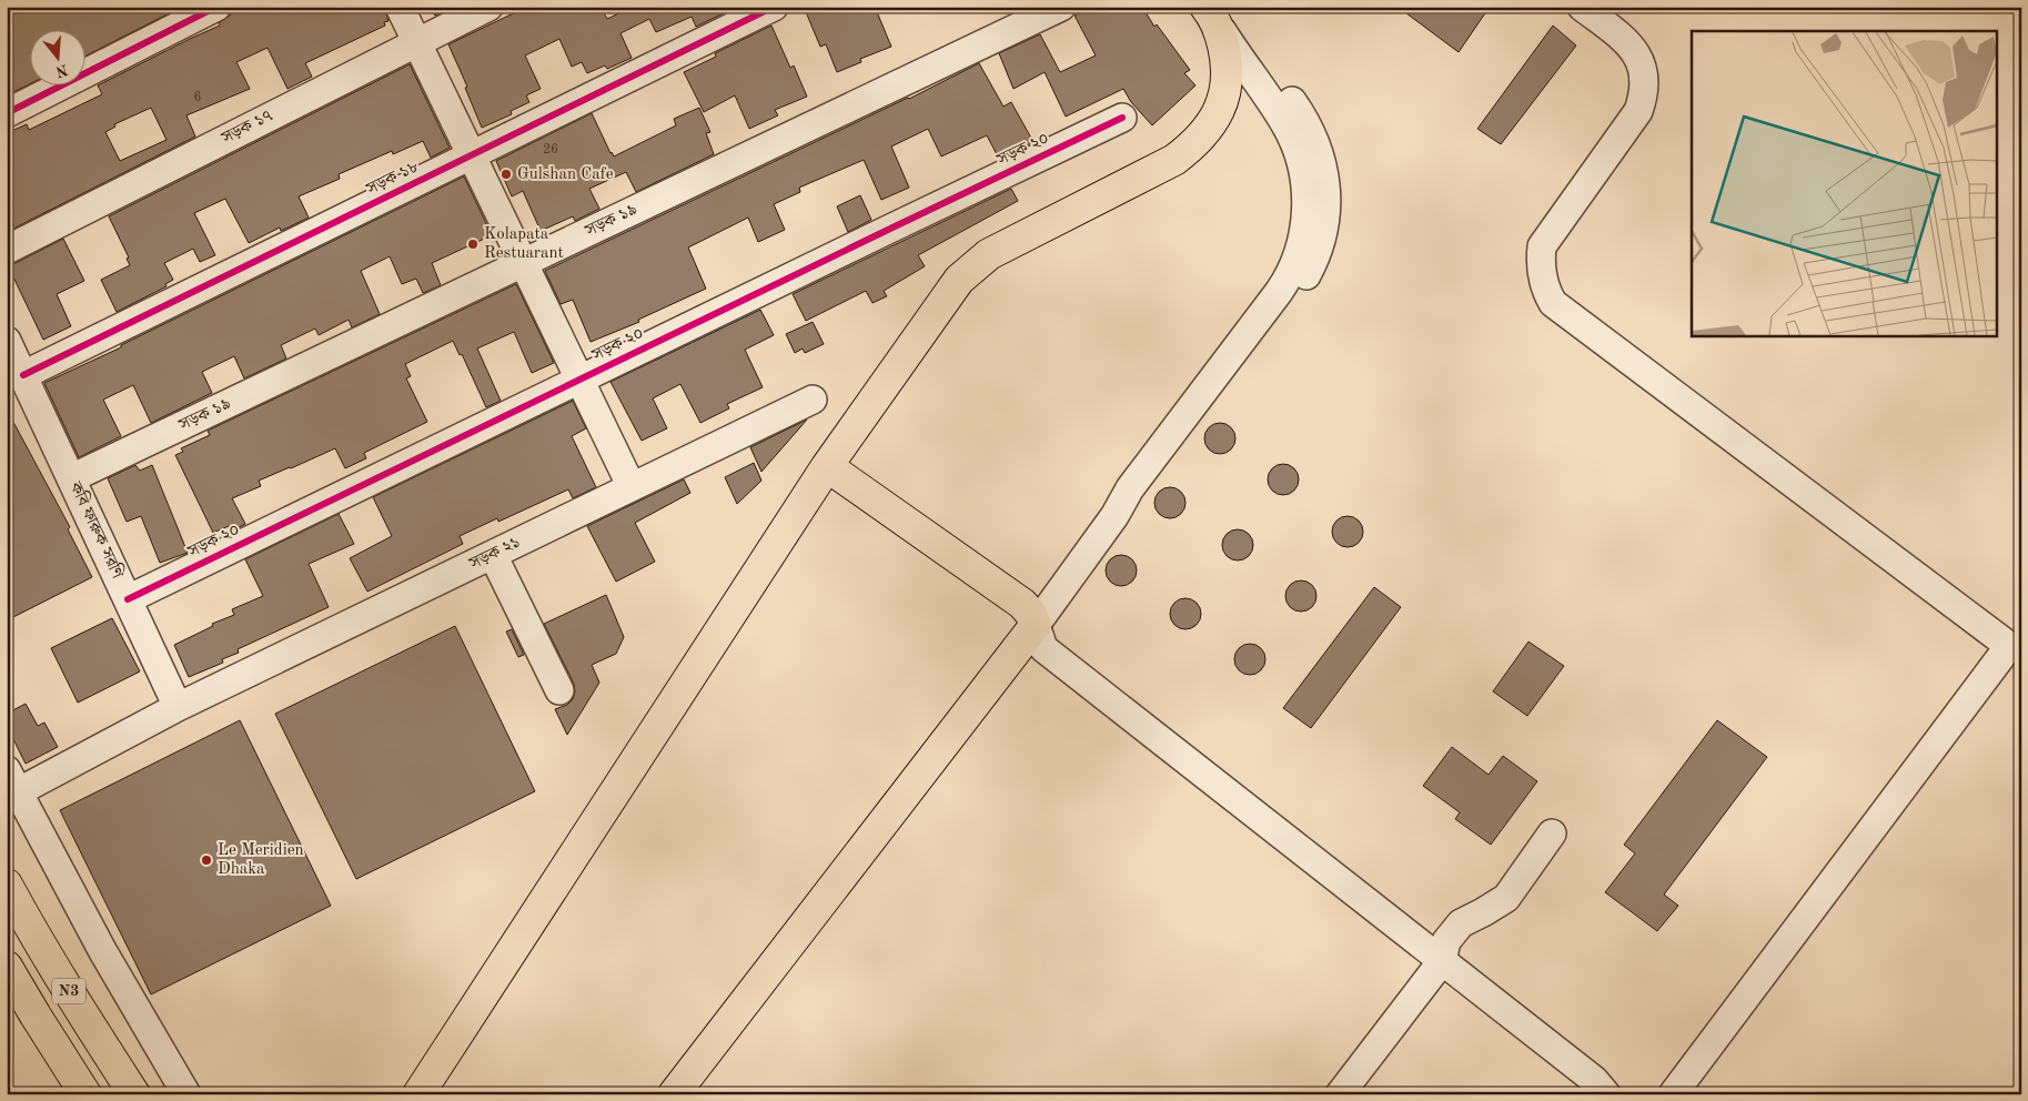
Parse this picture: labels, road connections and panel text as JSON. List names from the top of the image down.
{
  "streets": {
    "main road": ["N3"],
    "street": [
      "সড়ক ১৭",
      "সড়ক ২০",
      "সড়ক ১৮",
      "সড়ক ১৯",
      "কবি ফারুক সরণি",
      "সড়ক ২১"
    ]
  },
  "crossings": [
    ["সড়ক ২০", "কবি ফারুক সরণি"],
    ["সড়ক ১৮", "কবি ফারুক সরণি"],
    ["সড়ক ১৯", "কবি ফারুক সরণি"],
    ["কবি ফারুক সরণি", "সড়ক ২১"]
  ],
  "places": ["Gulshan Cafe", "Kolapata Restuarant", "Le Meridien Dhaka"],
  "house_numbers": ["6", "26"],
  "north": "bottom"
}
